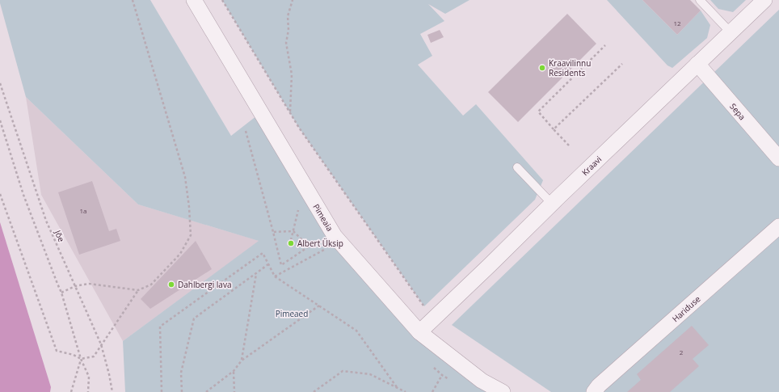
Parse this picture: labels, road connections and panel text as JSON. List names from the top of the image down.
{
  "streets": {
    "street": [
      "Sepa",
      "Kraavi",
      "Pimeaia",
      "Hariduse"
    ],
    "path": ["Jõe"]
  },
  "crossings": [
    ["Sepa", "Kraavi"],
    ["Kraavi", "Pimeaia"]
  ],
  "parks": ["Pimeaed"],
  "places": ["Kraavilinnu Residents", "Albert Üksip", "Dahlbergi lava"],
  "house_numbers": ["12", "1a", "2"]
}
